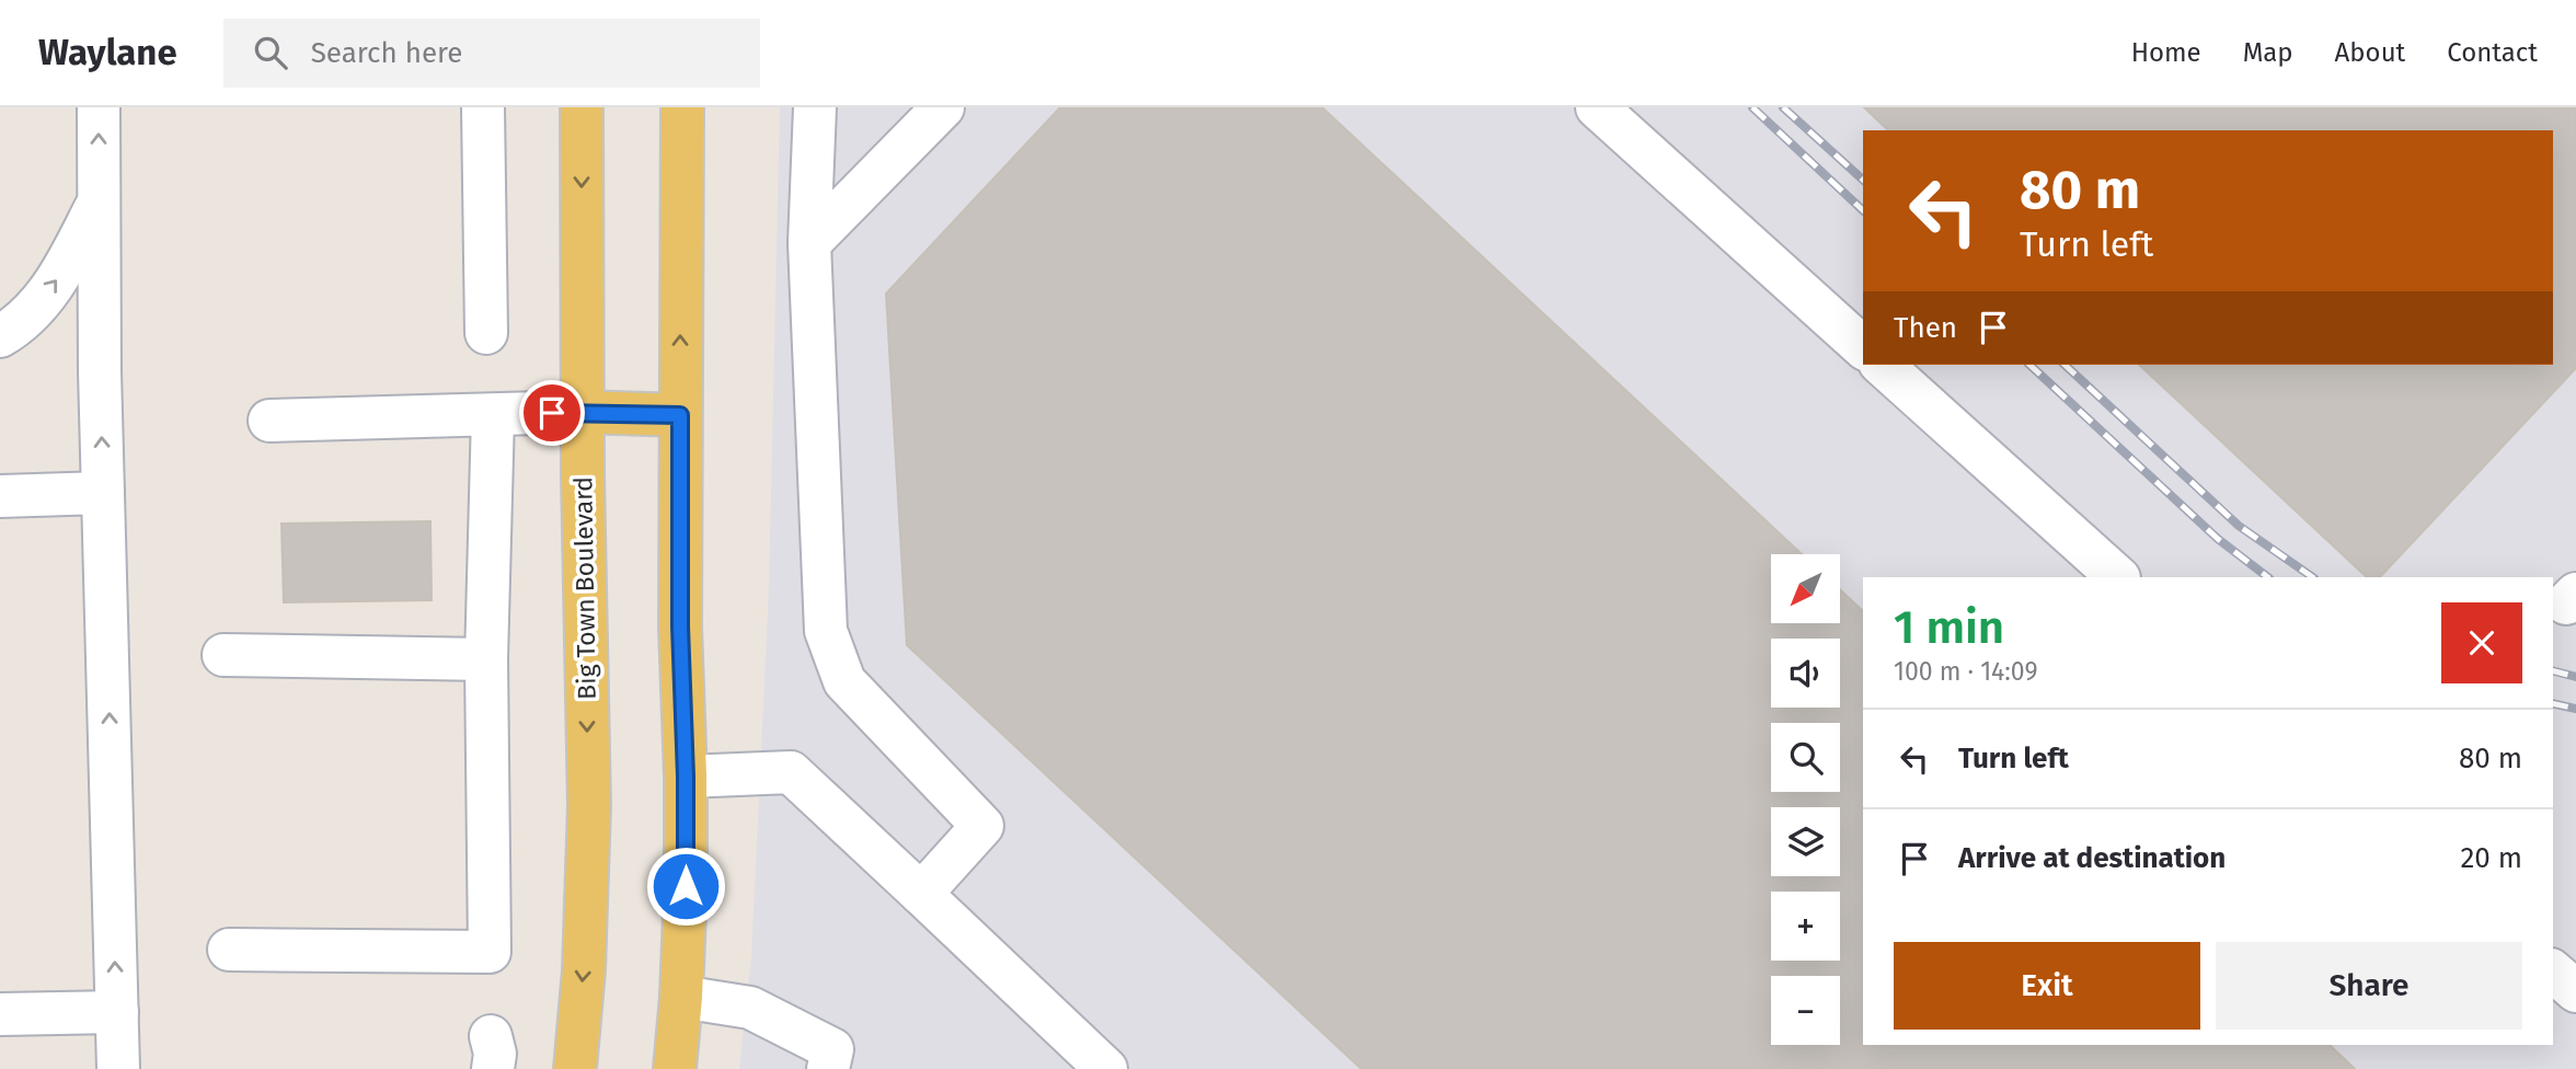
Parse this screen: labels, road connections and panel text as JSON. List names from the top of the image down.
{
  "streets": {
    "main road": ["Big Town Boulevard"]
  },
  "north": "bottom left",
  "page": {
    "header": "Waylane",
    "search": "Search here",
    "nav": [
      "Home",
      "Map",
      "About",
      "Contact"
    ],
    "turn": ["80 m", "Turn left"],
    "then": "Then",
    "map_buttons": ["+", "−"],
    "heading": ["1 min", "100 m · 14:09"],
    "list": [
      {
        "name": "Turn left",
        "value": "80 m"
      },
      {
        "name": "Arrive at destination",
        "value": "20 m"
      }
    ],
    "buttons": ["Exit", "Share"]
  }
}
